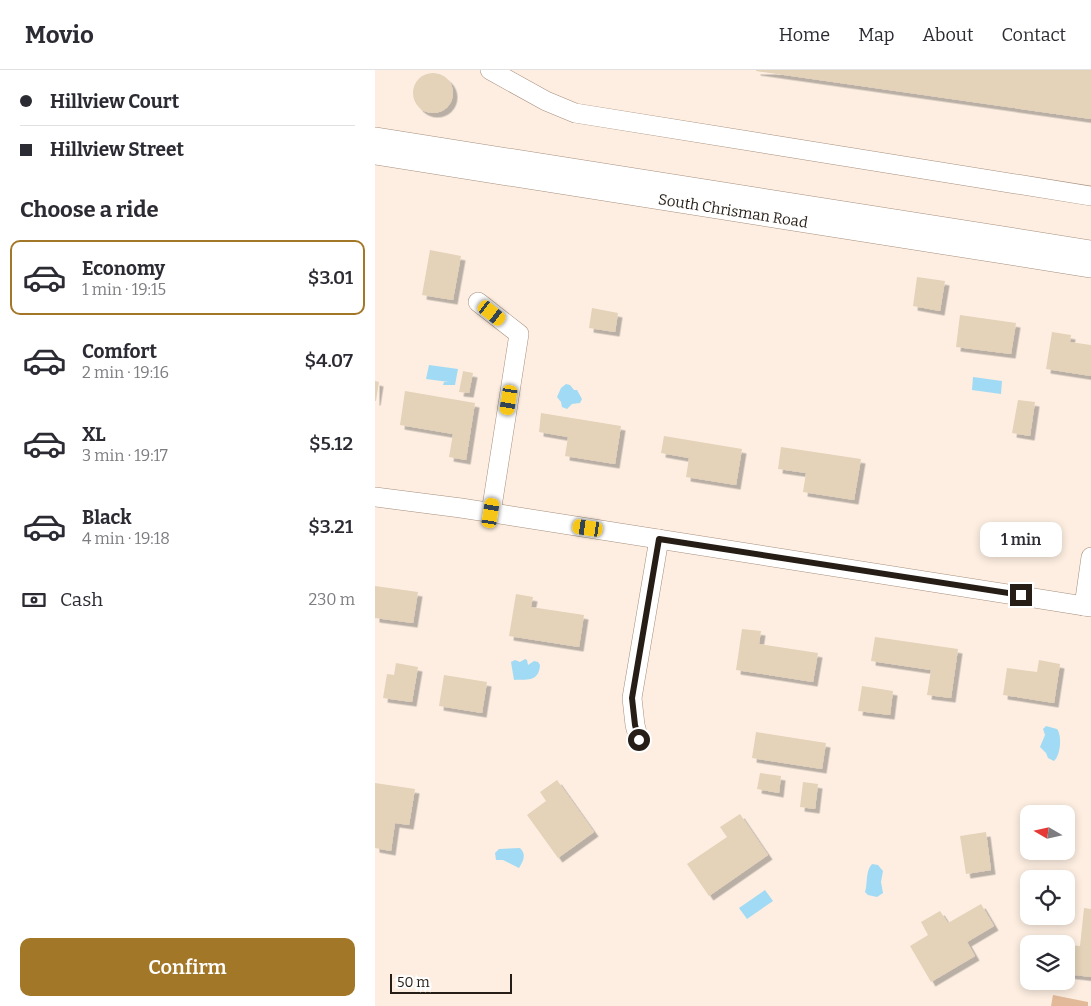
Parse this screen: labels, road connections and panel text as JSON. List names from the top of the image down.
{
  "streets": {
    "street": ["South Chrisman Road"]
  },
  "scale_bar": "50 m",
  "north": "left",
  "page": {
    "header": "Movio",
    "nav": [
      "Home",
      "Map",
      "About",
      "Contact"
    ],
    "banner": ["Hillview Court", "Hillview Street"],
    "heading": "Choose a ride",
    "list": [
      {
        "name": "Economy",
        "note": "1 min · 19:15",
        "value": "$3.01"
      },
      {
        "name": "Comfort",
        "note": "2 min · 19:16",
        "value": "$4.07"
      },
      {
        "name": "XL",
        "note": "3 min · 19:17",
        "value": "$5.12"
      },
      {
        "name": "Black",
        "note": "4 min · 19:18",
        "value": "$3.21"
      }
    ],
    "bubble": "1 min",
    "pay": ["Cash", "230 m"],
    "buttons": "Confirm",
    "scale": "50 m"
  }
}
